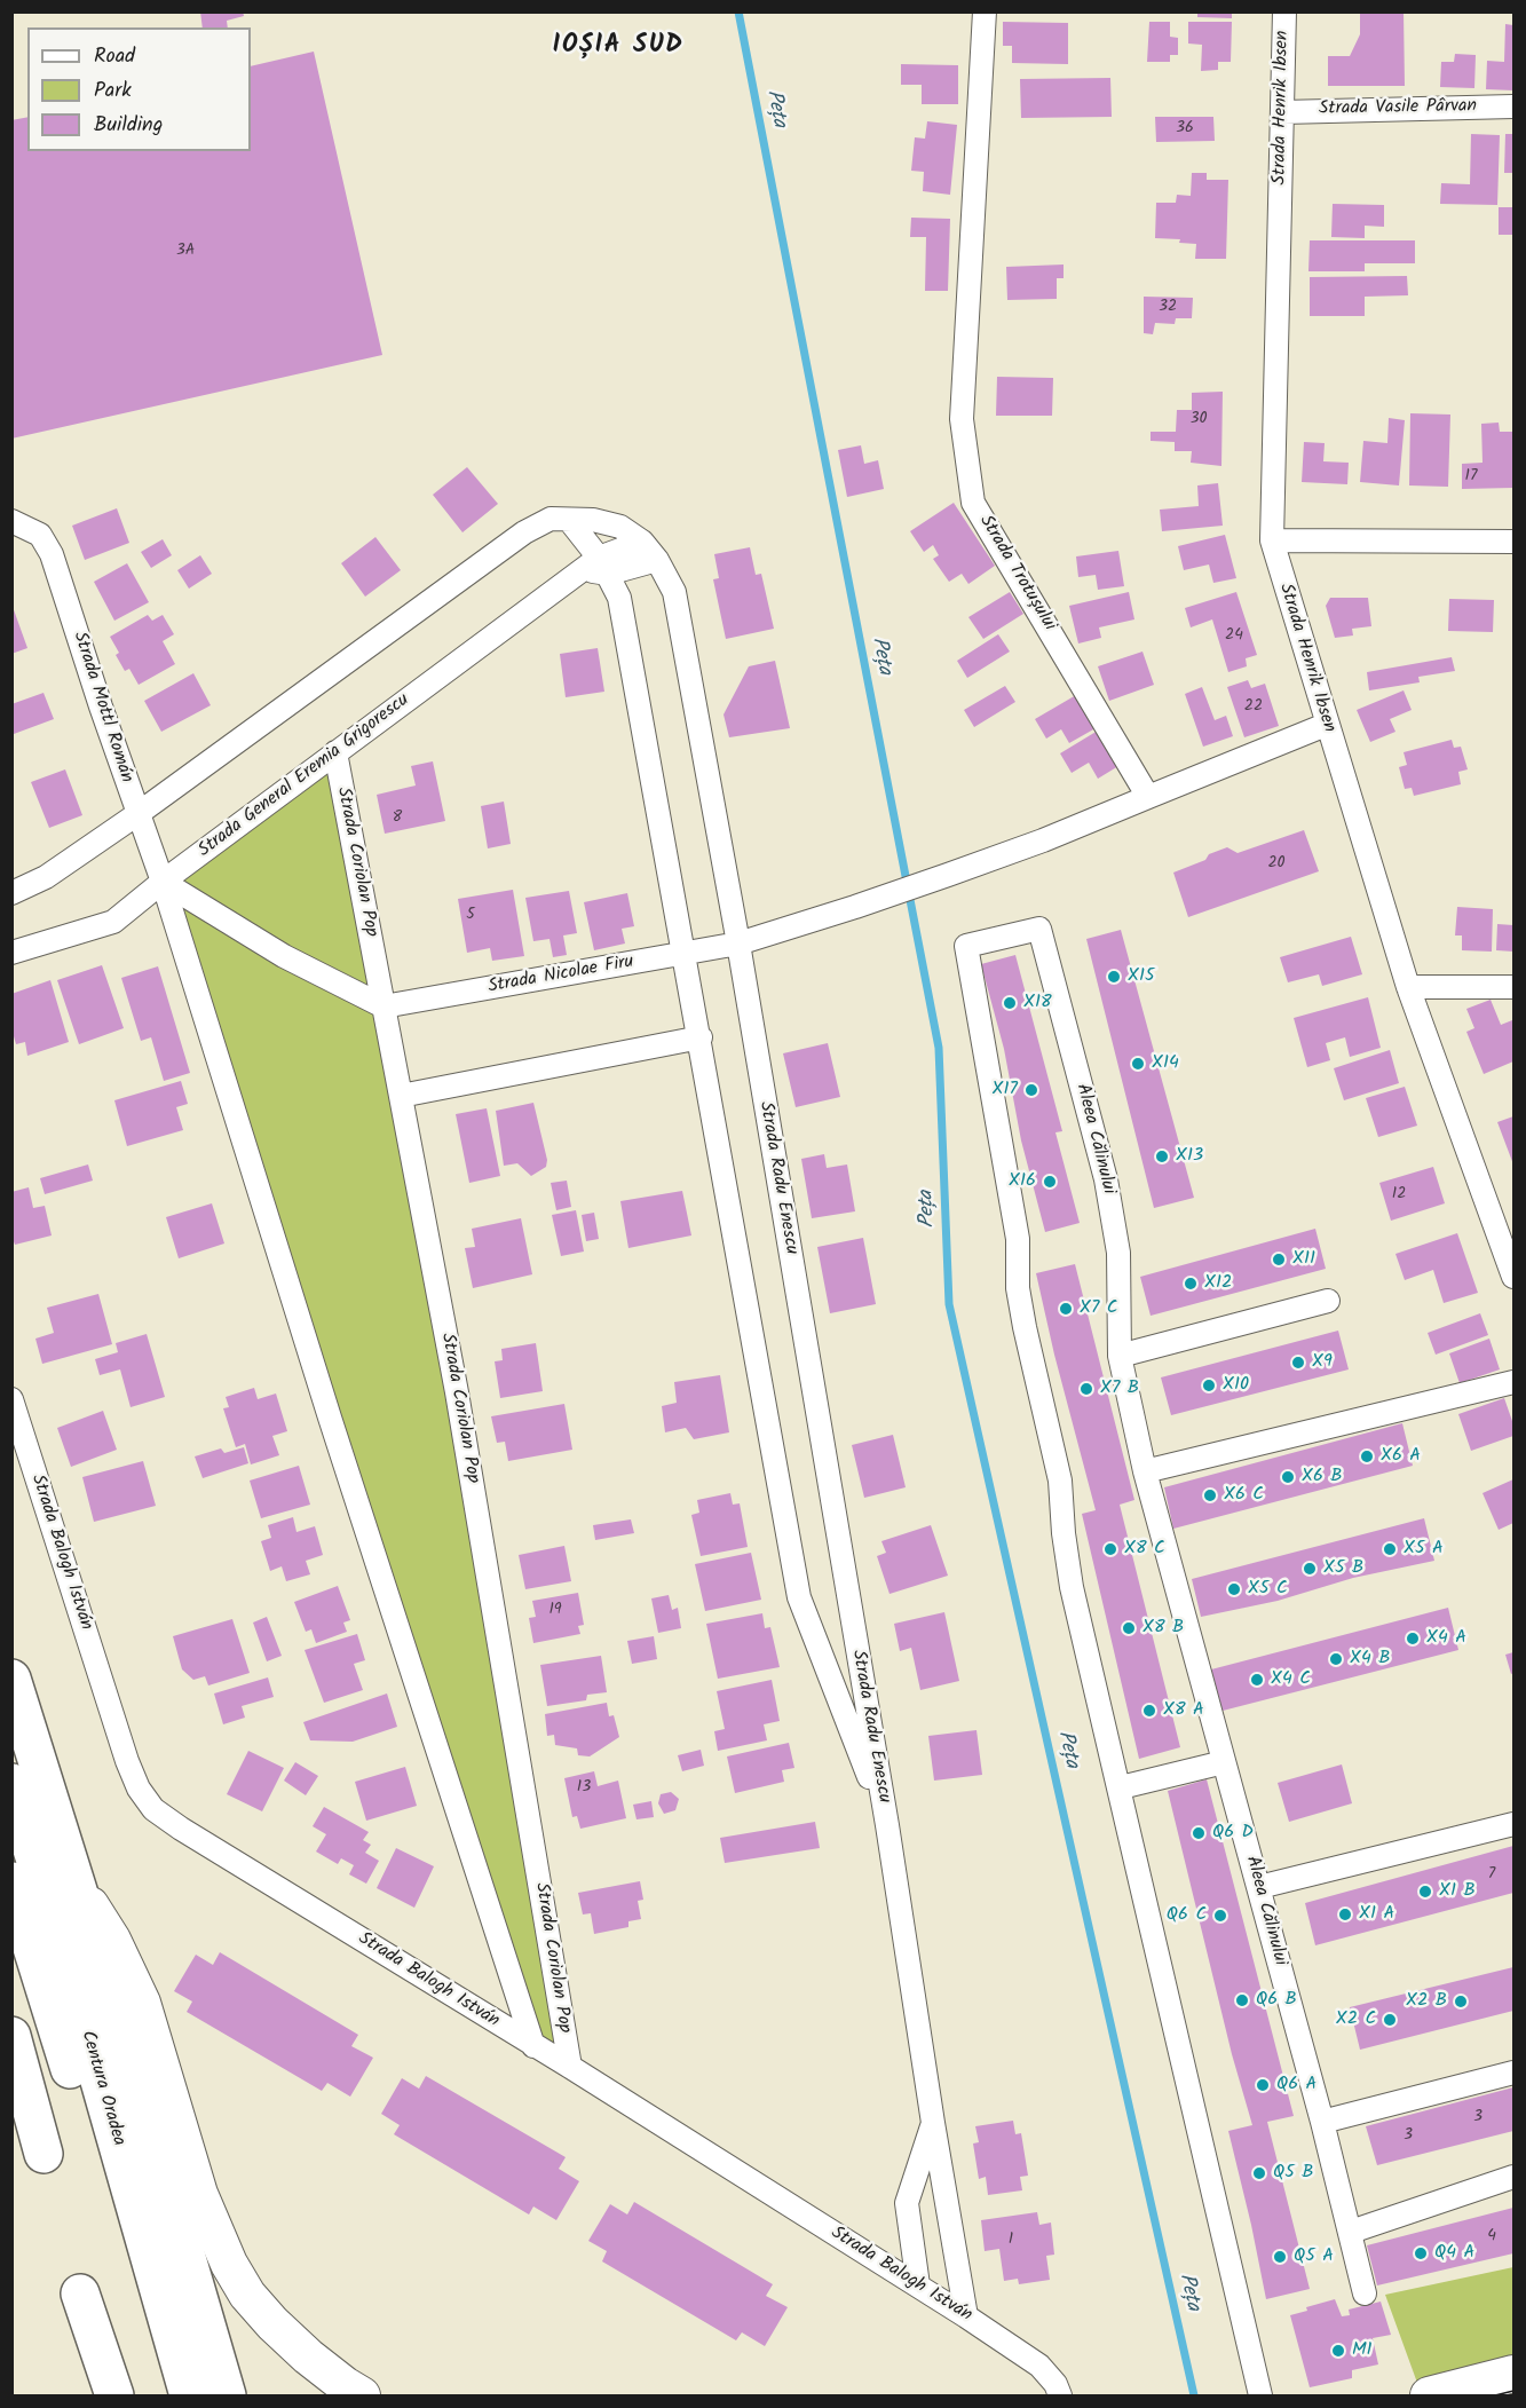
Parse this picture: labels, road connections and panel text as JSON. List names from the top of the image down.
{
  "streets": {
    "highway": ["Centura Oradea"],
    "street": [
      "Strada Henrik Ibsen",
      "Strada Vasile Pârvan",
      "Strada Trotușului",
      "Strada Mottl Román",
      "Strada General Eremia Grigorescu",
      "Strada Coriolan Pop",
      "Strada Nicolae Firu",
      "Aleea Călinului",
      "Strada Radu Enescu",
      "Strada Balogh István"
    ]
  },
  "crossings": [
    ["Strada Henrik Ibsen", "Strada Vasile Pârvan"],
    ["Strada Trotușului", "Strada Nicolae Firu"],
    ["Strada Mottl Román", "Strada General Eremia Grigorescu"],
    ["Strada Mottl Román", "Strada Coriolan Pop"],
    ["Strada Mottl Román", "Strada Radu Enescu"],
    ["Strada General Eremia Grigorescu", "Strada Coriolan Pop"],
    ["Strada General Eremia Grigorescu", "Strada Radu Enescu"],
    ["Strada Coriolan Pop", "Strada Nicolae Firu"],
    ["Strada Coriolan Pop", "Strada Balogh István"],
    ["Strada Nicolae Firu", "Strada Radu Enescu"],
    ["Strada Radu Enescu", "Strada Balogh István"]
  ],
  "districts": ["IOȘIA SUD"],
  "water": ["Peța"],
  "places": [
    "X15",
    "X18",
    "X14",
    "X17",
    "X13",
    "X16",
    "X11",
    "X12",
    "X7 C",
    "X9",
    "X10",
    "X7 B",
    "X6 A",
    "X6 B",
    "X6 C",
    "X8 C",
    "X5 A",
    "X5 B",
    "X5 C",
    "X8 B",
    "X4 A",
    "X4 B",
    "X4 C",
    "X8 A",
    "Q6 D",
    "X1 B",
    "X1 A",
    "Q6 C",
    "Q6 B",
    "X2 B",
    "X2 C",
    "Q6 A",
    "Q5 B",
    "Q4 A",
    "Q5 A",
    "M1"
  ],
  "house_numbers": [
    "36",
    "3A",
    "32",
    "30",
    "17",
    "24",
    "22",
    "8",
    "20",
    "5",
    "12",
    "19",
    "13",
    "7",
    "3",
    "3",
    "4",
    "1"
  ],
  "legend": ["Road", "Park", "Building"]
}
